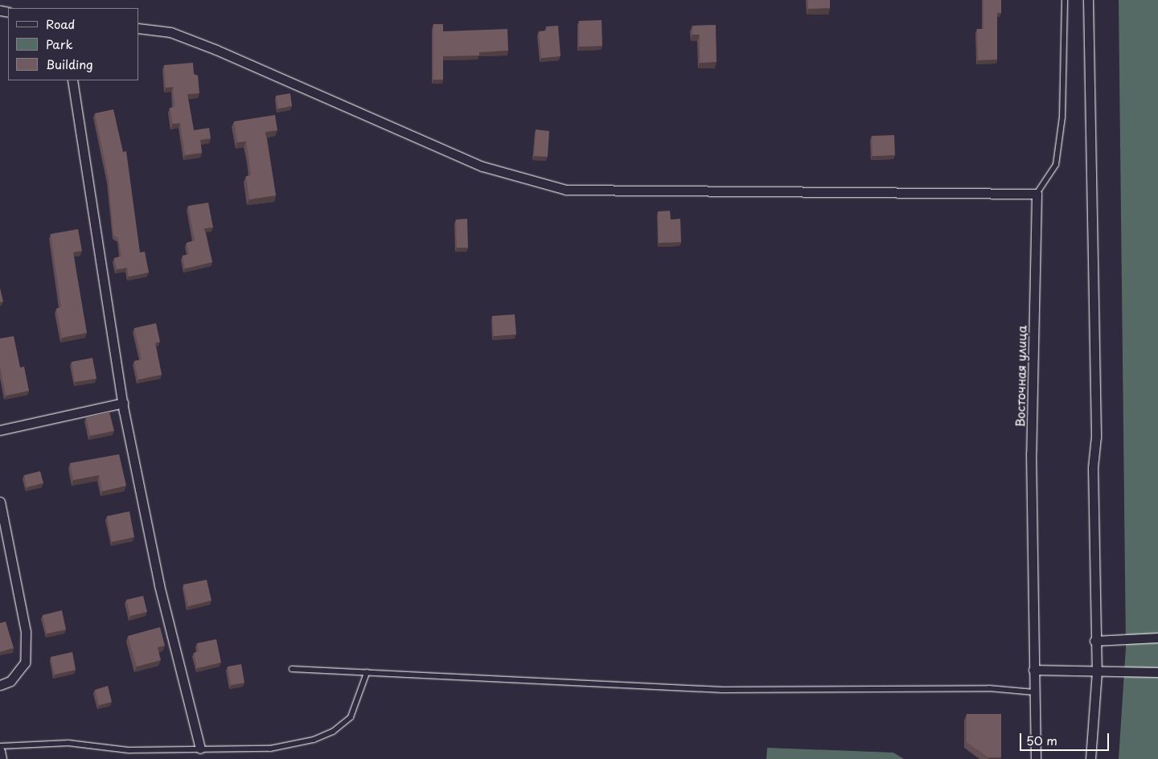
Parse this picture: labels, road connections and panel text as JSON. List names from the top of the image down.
{
  "streets": {
    "street": ["Восточная улица"]
  },
  "legend": ["Road", "Park", "Building"],
  "scale_bar": "50 m"
}
